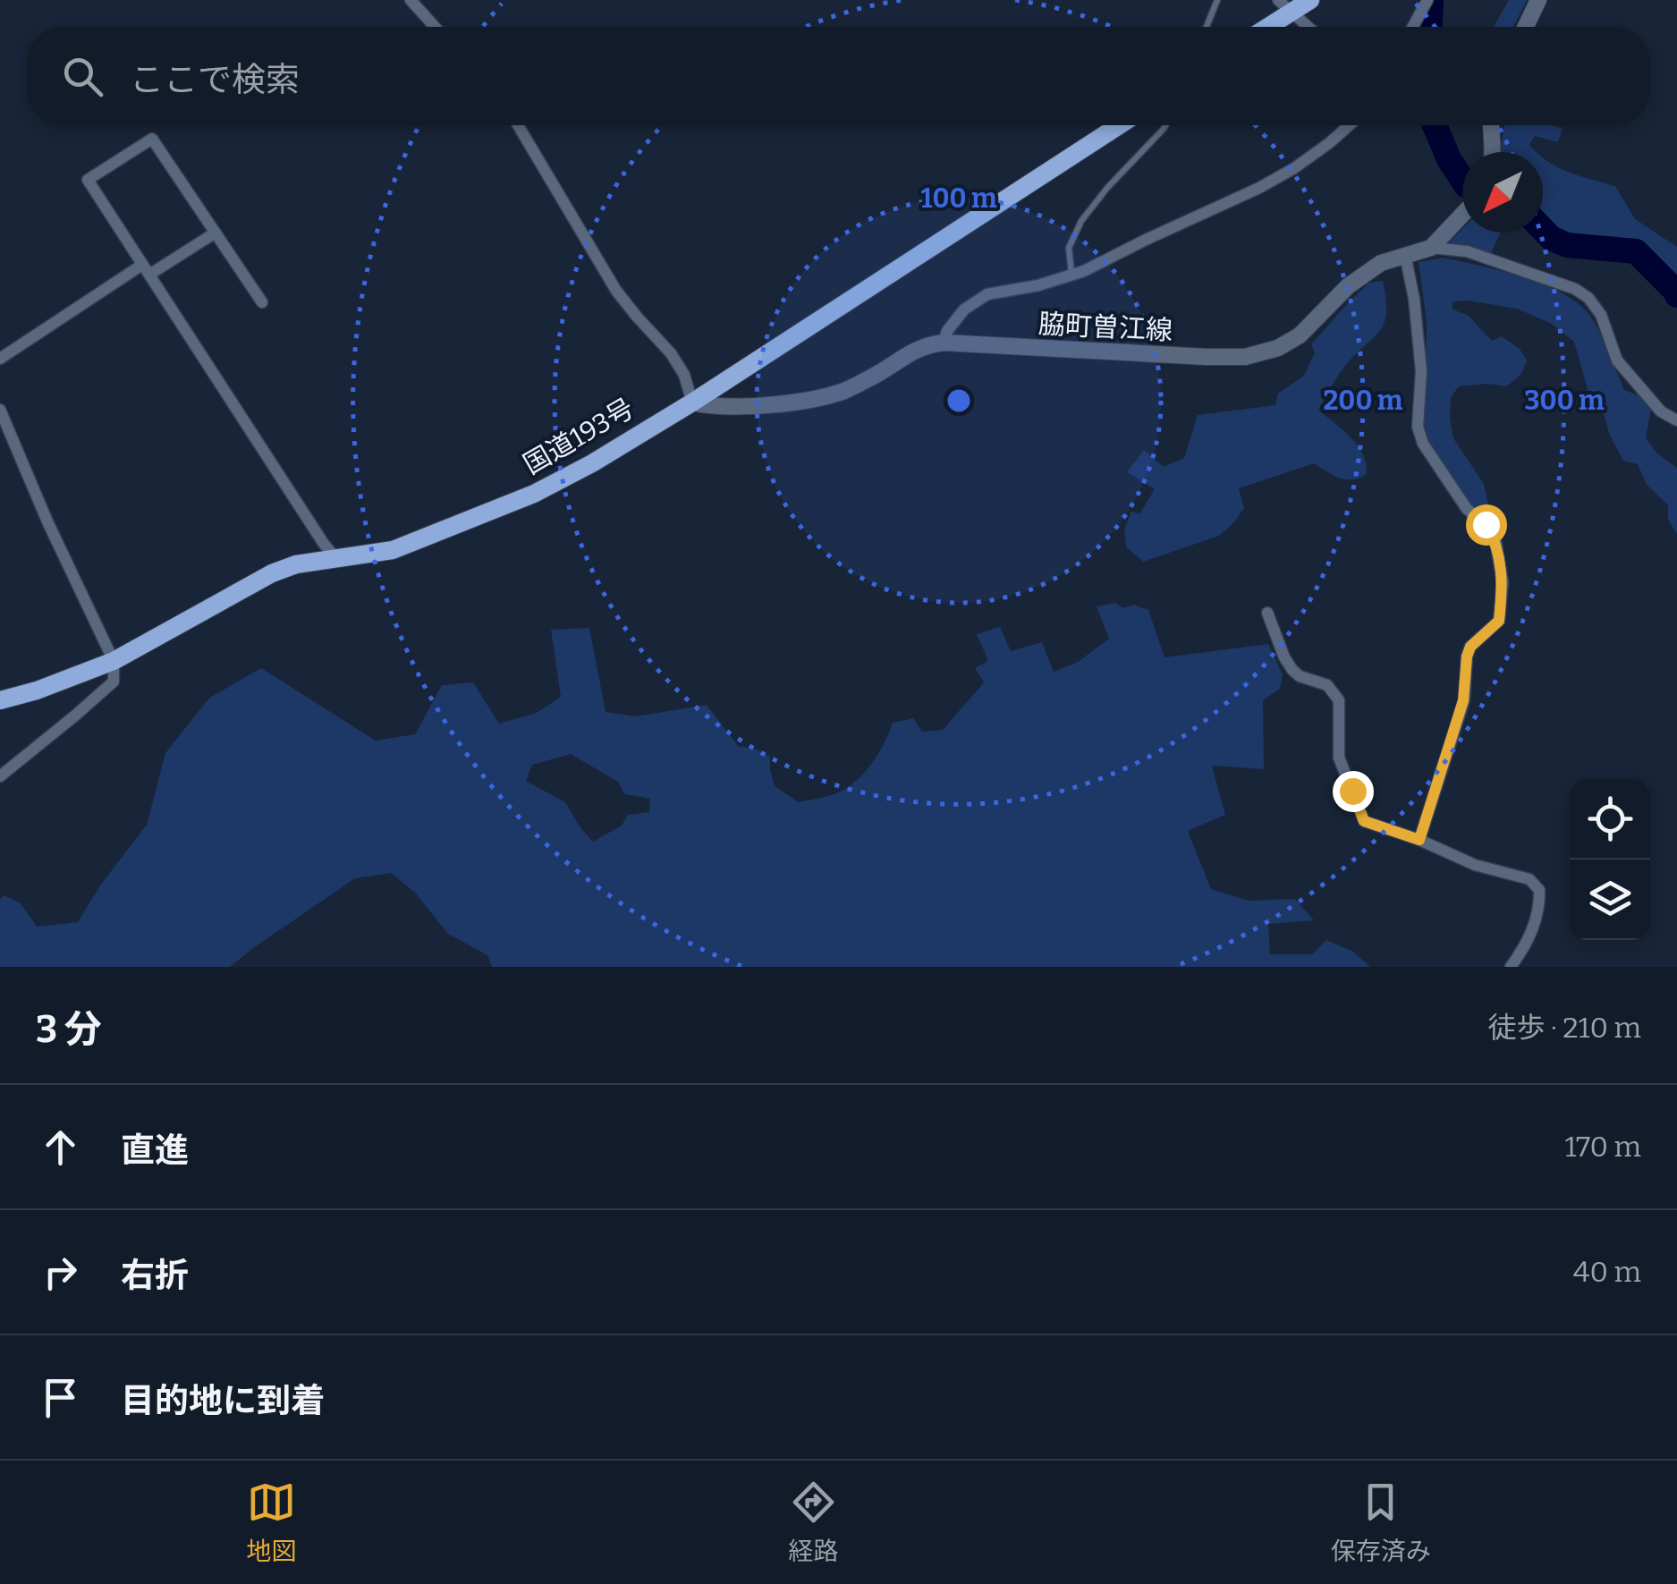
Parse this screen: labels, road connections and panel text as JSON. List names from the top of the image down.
{
  "streets": {
    "highway": ["国道193号"],
    "main road": ["脇町曽江線"]
  },
  "crossings": [
    ["脇町曽江線", "国道193号"]
  ],
  "north": "bottom left",
  "page": {
    "search": "ここで検索",
    "heading": ["3 分", "徒歩 · 210 m"],
    "list": [
      ["直進", "170 m"],
      ["右折", "40 m"],
      "目的地に到着"
    ],
    "nav": ["地図", "経路", "保存済み"]
  },
  "rings": ["100 m", "200 m", "300 m"]
}
